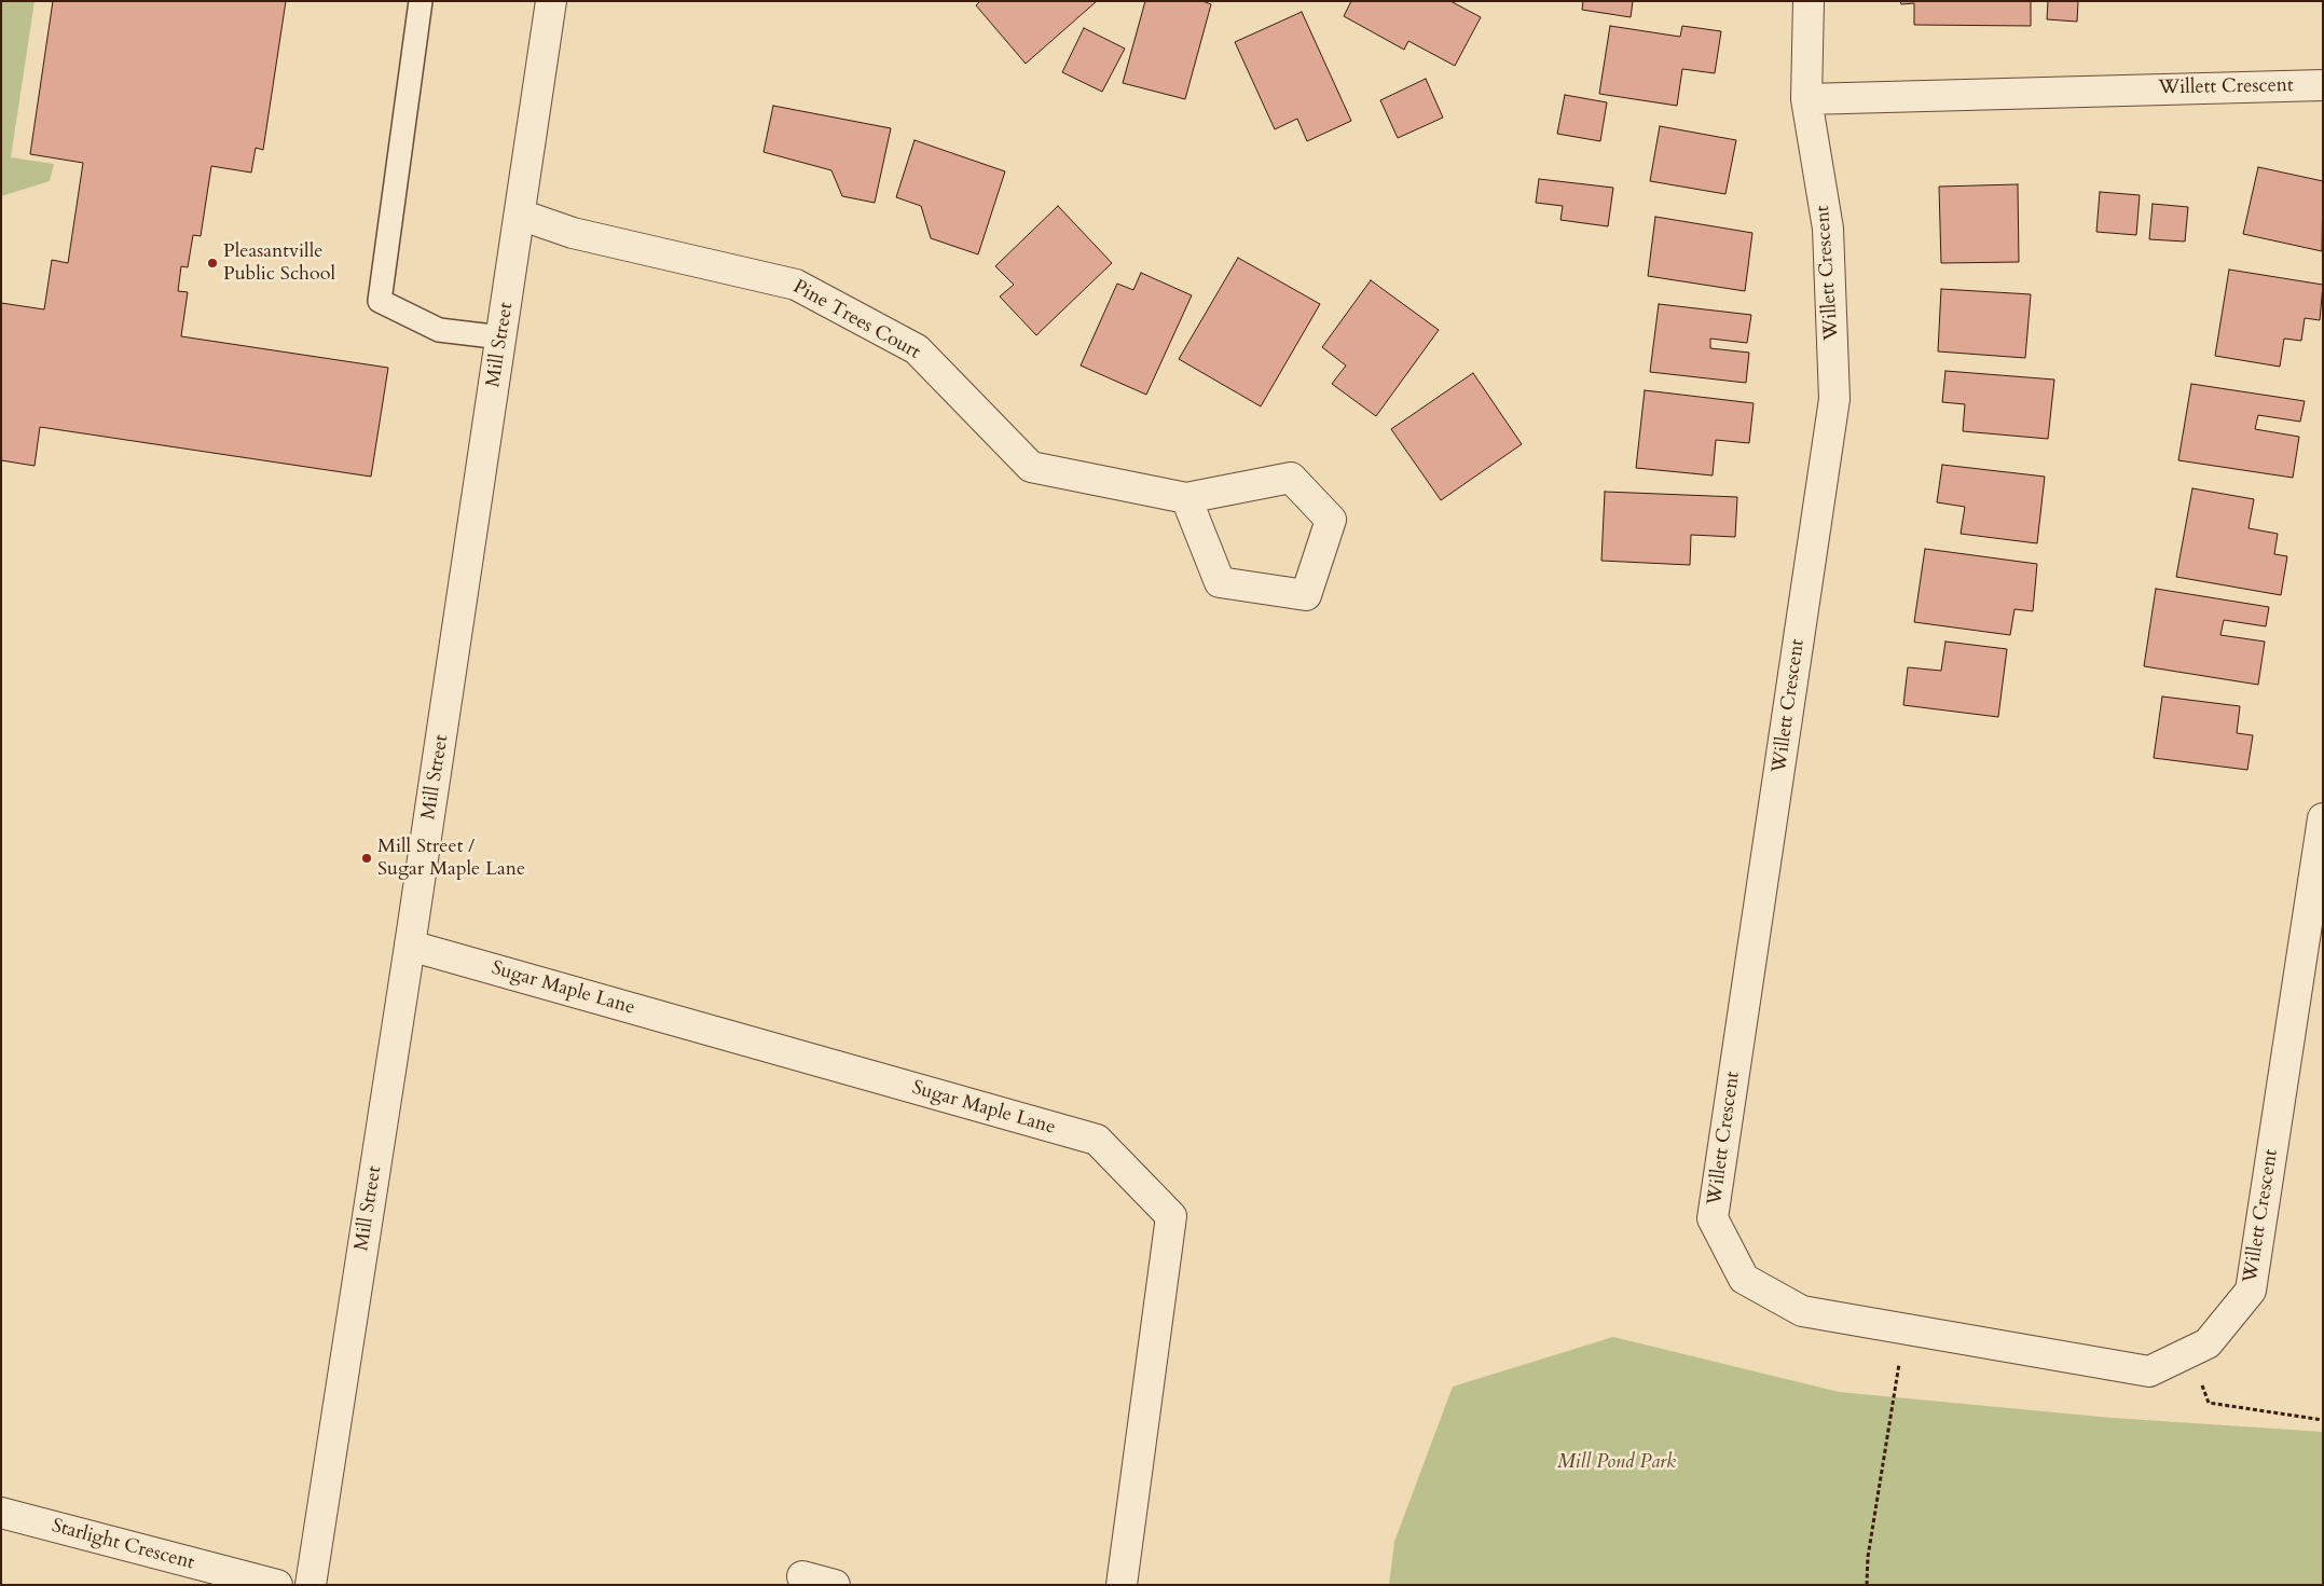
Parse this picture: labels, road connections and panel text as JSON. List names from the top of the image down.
{
  "streets": {
    "street": [
      "Willett Crescent",
      "Pine Trees Court",
      "Mill Street",
      "Sugar Maple Lane",
      "Starlight Crescent"
    ]
  },
  "crossings": [
    ["Pine Trees Court", "Mill Street"],
    ["Mill Street", "Sugar Maple Lane"]
  ],
  "parks": ["Mill Pond Park"],
  "places": ["Pleasantville Public School", "Mill Street / Sugar Maple Lane"]
}
